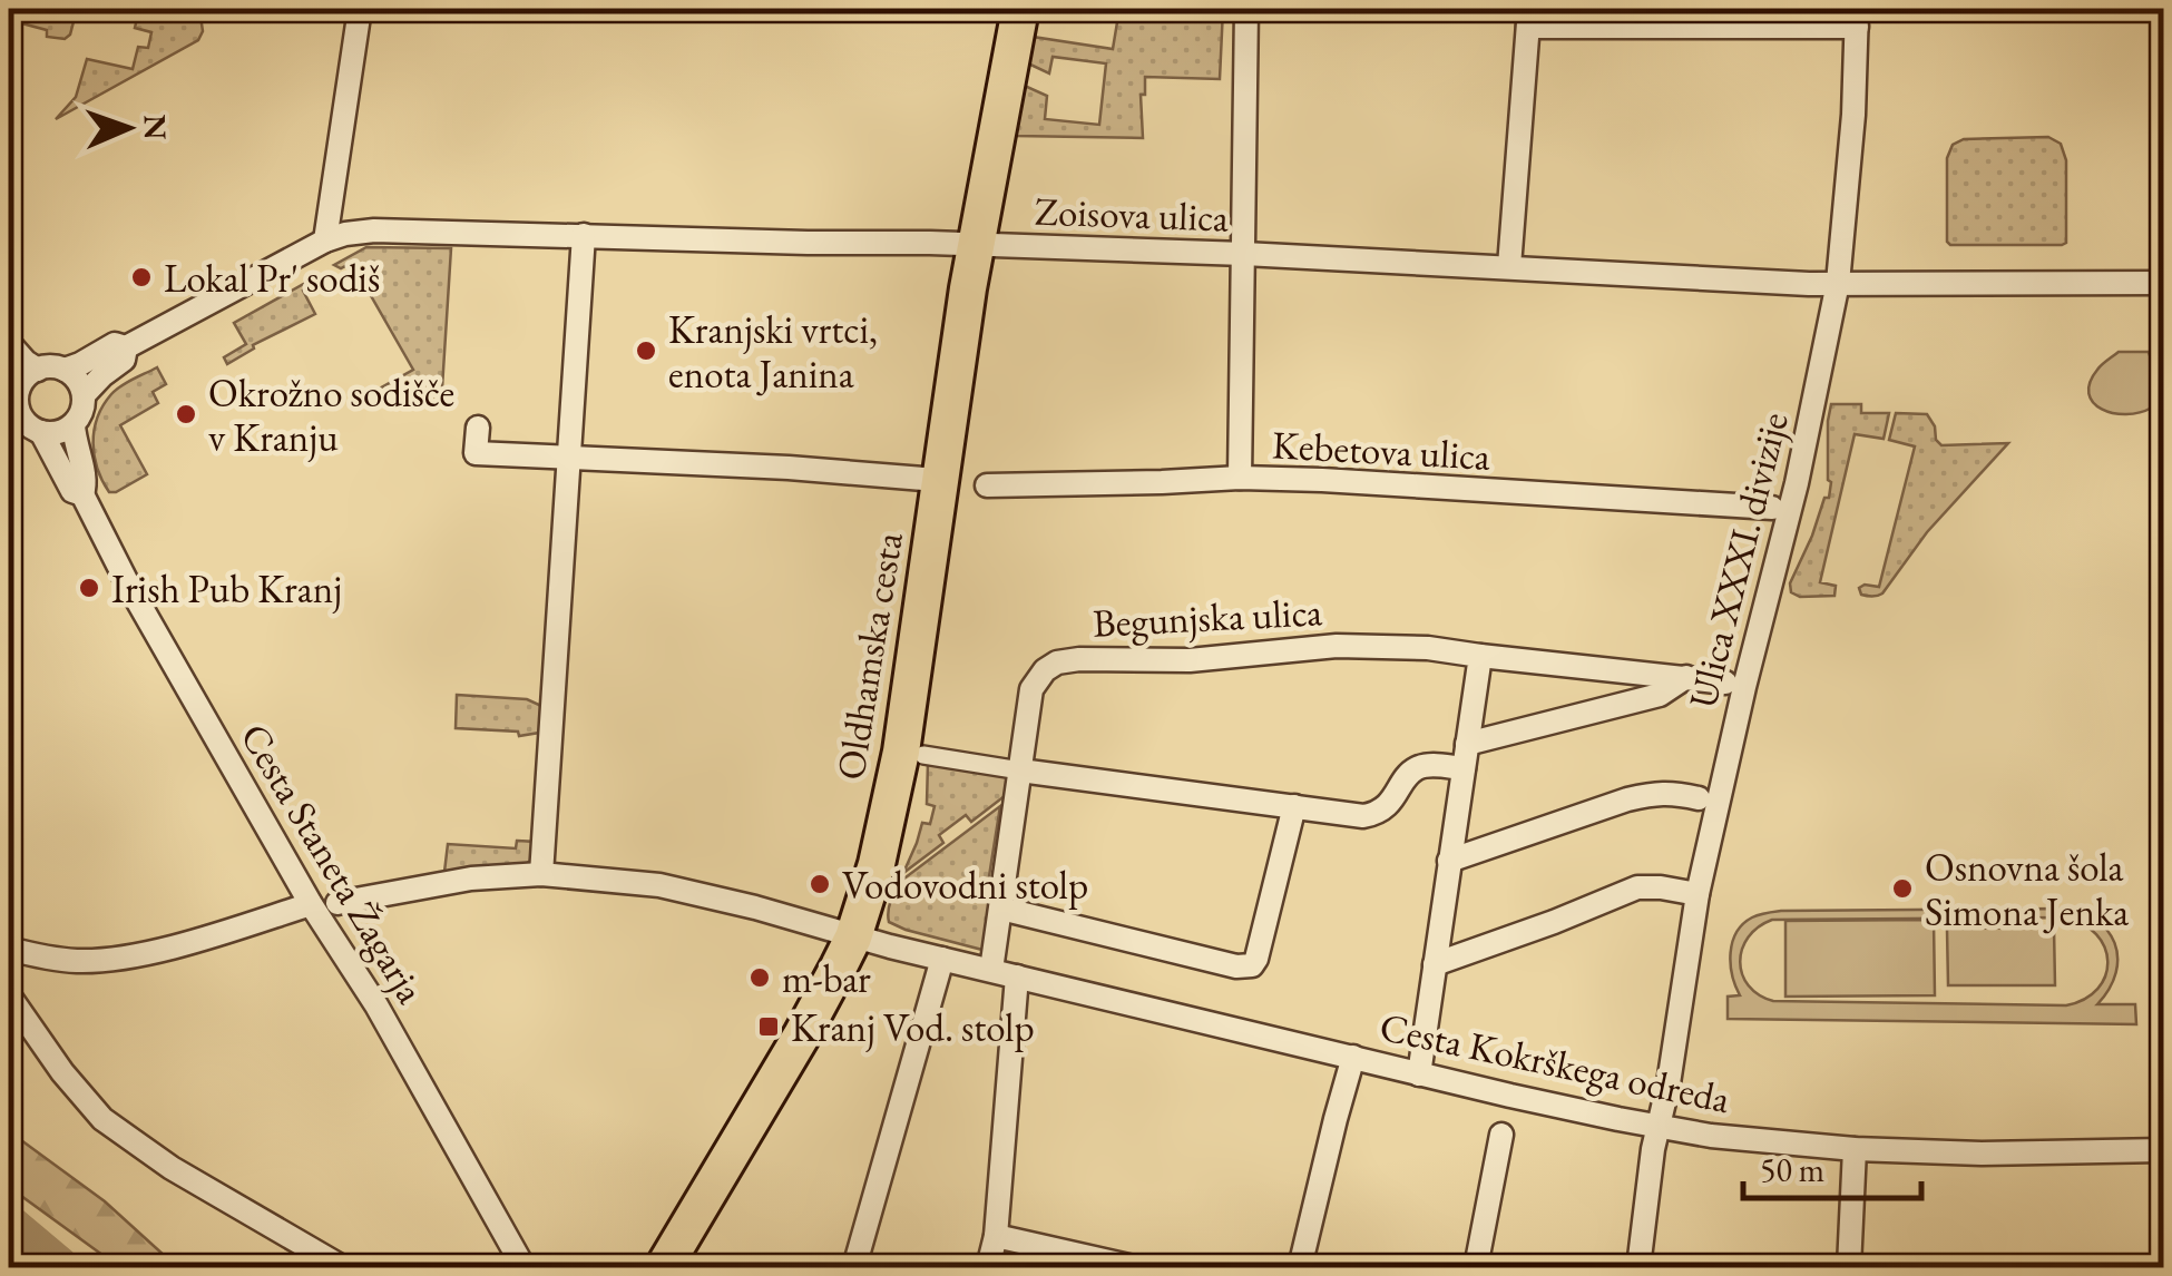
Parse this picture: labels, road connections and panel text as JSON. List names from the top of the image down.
{
  "streets": {
    "main road": ["Oldhamska cesta"],
    "street": [
      "Zoisova ulica",
      "Kebetova ulica",
      "Ulica XXXI. divizije",
      "Begunjska ulica",
      "Cesta Staneta Žagarja",
      "Cesta Kokrškega odreda"
    ]
  },
  "crossings": [
    ["Zoisova ulica", "Ulica XXXI. divizije"],
    ["Zoisova ulica", "Oldhamska cesta"],
    ["Zoisova ulica", "Cesta Staneta Žagarja"],
    ["Ulica XXXI. divizije", "Cesta Kokrškega odreda"],
    ["Begunjska ulica", "Cesta Kokrškega odreda"],
    ["Oldhamska cesta", "Cesta Kokrškega odreda"]
  ],
  "places": {
    "other": [
      "Lokal Pr' sodiš",
      "Kranjski vrtci, enota Janina",
      "Okrožno sodišče v Kranju",
      "Irish Pub Kranj",
      "Vodovodni stolp",
      "Osnovna šola Simona Jenka",
      "m-bar"
    ],
    "transit": ["Kranj Vod. stolp"]
  },
  "scale_bar": "50 m",
  "north": "right"
}
